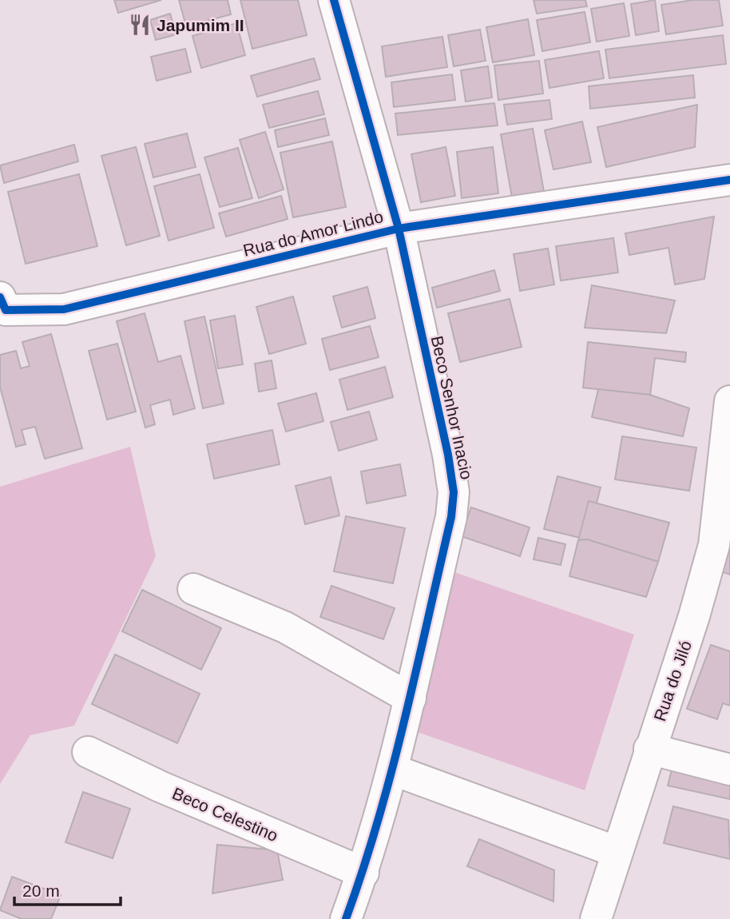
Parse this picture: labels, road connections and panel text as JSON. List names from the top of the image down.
{
  "streets": {
    "street": [
      "Rua do Amor Lindo",
      "Beco Senhor Inacio",
      "Rua do Jiló",
      "Beco Celestino"
    ]
  },
  "crossings": [
    ["Rua do Amor Lindo", "Beco Senhor Inacio"],
    ["Beco Senhor Inacio", "Beco Celestino"]
  ],
  "places": {
    "restaurant": ["Japumim II"]
  },
  "scale_bar": "20 m"
}
